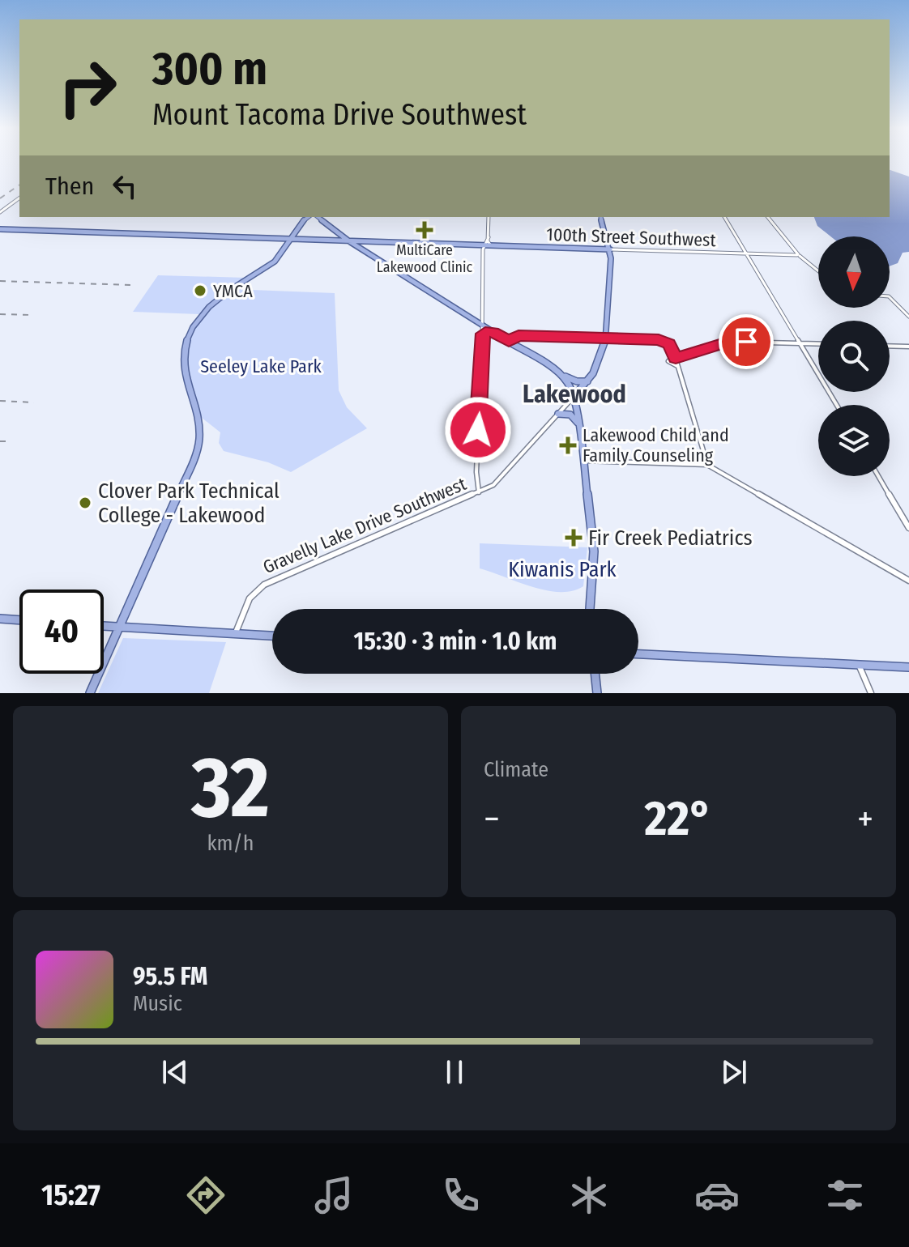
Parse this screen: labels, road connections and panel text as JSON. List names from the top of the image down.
{
  "streets": {
    "main road": ["100th Street Southwest", "Gravelly Lake Drive Southwest"]
  },
  "crossings": [
    ["100th Street Southwest", "Gravelly Lake Drive Southwest"]
  ],
  "districts": ["Lakewood"],
  "parks": ["Seeley Lake Park", "Kiwanis Park"],
  "places": {
    "health": ["MultiCare Lakewood Clinic", "Lakewood Child and Family Counseling", "Fir Creek Pediatrics"],
    "other": ["YMCA", "Clover Park Technical College - Lakewood"]
  },
  "north": "bottom",
  "page": {
    "turn": ["300 m", "Mount Tacoma Drive Southwest"],
    "then": "Then",
    "limit": "40",
    "trip": "15:30 · 3 min · 1.0 km",
    "tile": [
      ["32", "km/h"],
      "Climate"
    ],
    "heat": ["−", "22°", "+"],
    "song": ["95.5 FM", "Music"],
    "tabs": "15:27"
  }
}
